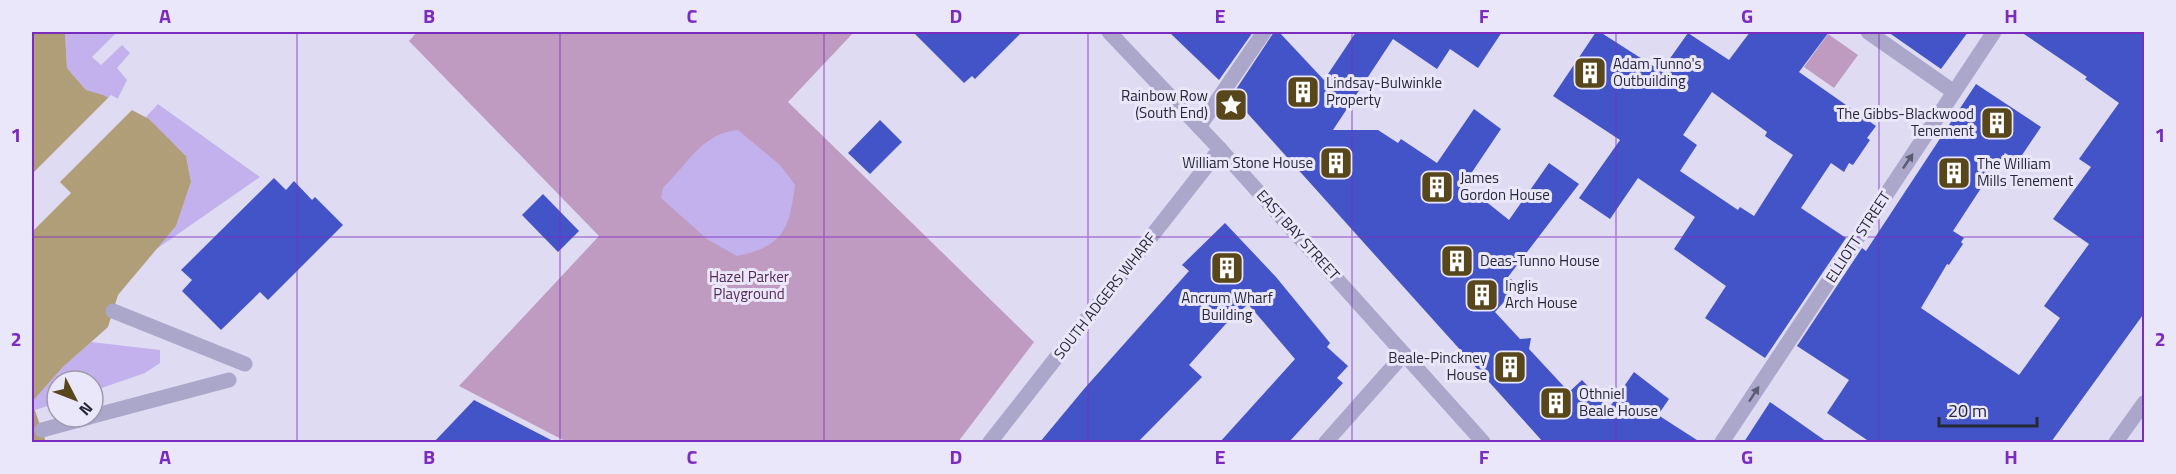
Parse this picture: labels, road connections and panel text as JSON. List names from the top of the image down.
{
  "streets": {
    "street": ["EAST BAY STREET", "ELLIOTT STREET", "SOUTH ADGERS WHARF"]
  },
  "crossings": [
    ["EAST BAY STREET", "SOUTH ADGERS WHARF"]
  ],
  "one_way": ["ELLIOTT STREET"],
  "parks": ["Hazel Parker Playground"],
  "places": {
    "building": [
      "Adam Tunno's Outbuilding",
      "Lindsay-Bulwinkle Property",
      "The Gibbs-Blackwood Tenement",
      "William Stone House",
      "The William Mills Tenement",
      "James Gordon House",
      "Deas-Tunno House",
      "Ancrum Wharf Building",
      "Inglis Arch House",
      "Beale-Pinckney House",
      "Othniel Beale House"
    ],
    "place": ["Rainbow Row (South End)"]
  },
  "scale_bar": "20 m",
  "north": "bottom right",
  "grid": {
    "columns": [
      "A",
      "B",
      "C",
      "D",
      "E",
      "F",
      "G",
      "H"
    ],
    "rows": ["1", "2"]
  }
}
